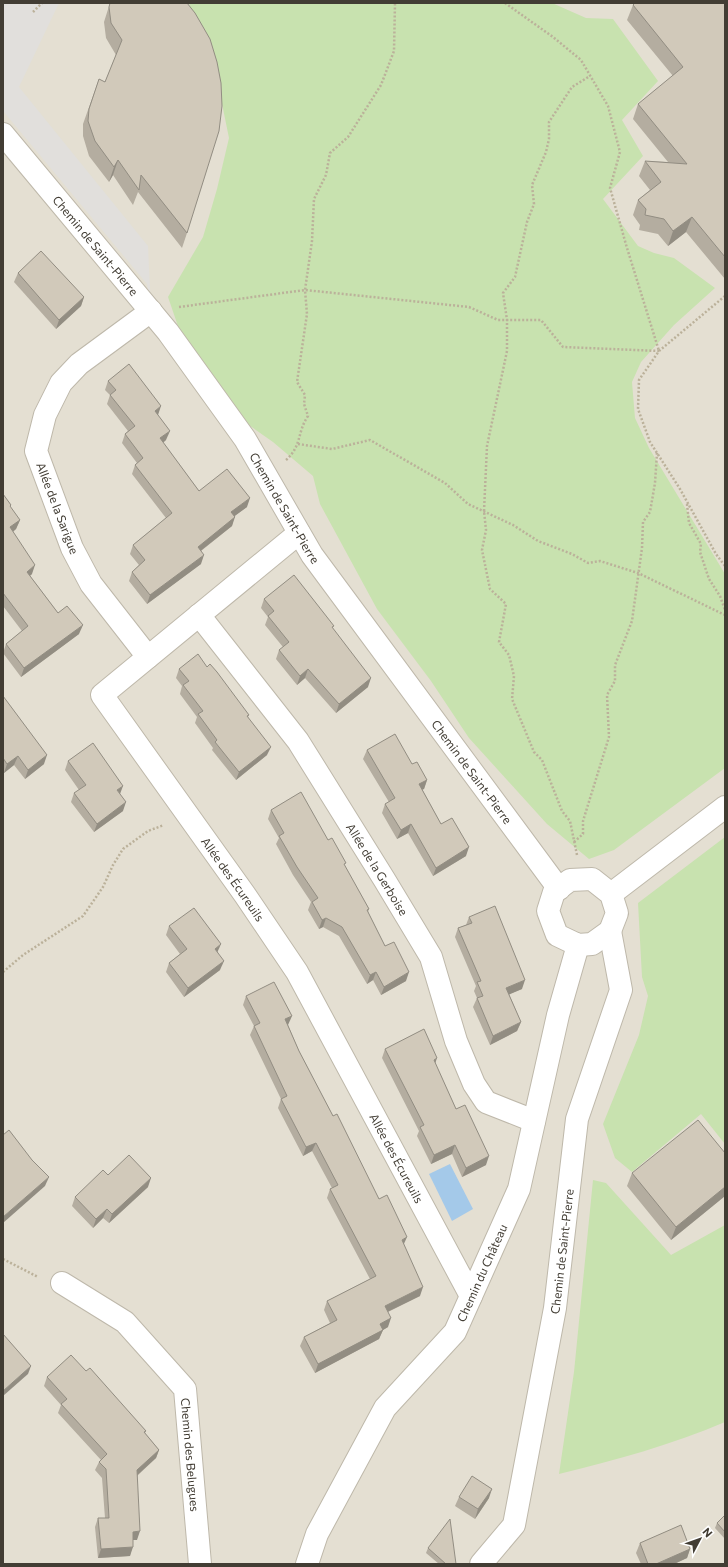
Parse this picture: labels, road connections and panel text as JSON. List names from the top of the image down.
{
  "streets": {
    "street": [
      "Chemin de Saint-Pierre",
      "Allée de la Sarigue",
      "Allée de la Gerboise",
      "Allée des Écureuils",
      "Chemin du Château",
      "Chemin des Belugues"
    ]
  },
  "crossings": [
    ["Chemin de Saint-Pierre", "Allée de la Sarigue"],
    ["Chemin de Saint-Pierre", "Allée des Écureuils"],
    ["Chemin de Saint-Pierre", "Chemin du Château"],
    ["Allée de la Sarigue", "Allée des Écureuils"],
    ["Allée de la Gerboise", "Allée des Écureuils"],
    ["Allée de la Gerboise", "Chemin du Château"],
    ["Allée des Écureuils", "Chemin du Château"]
  ],
  "north": "top right"
}
